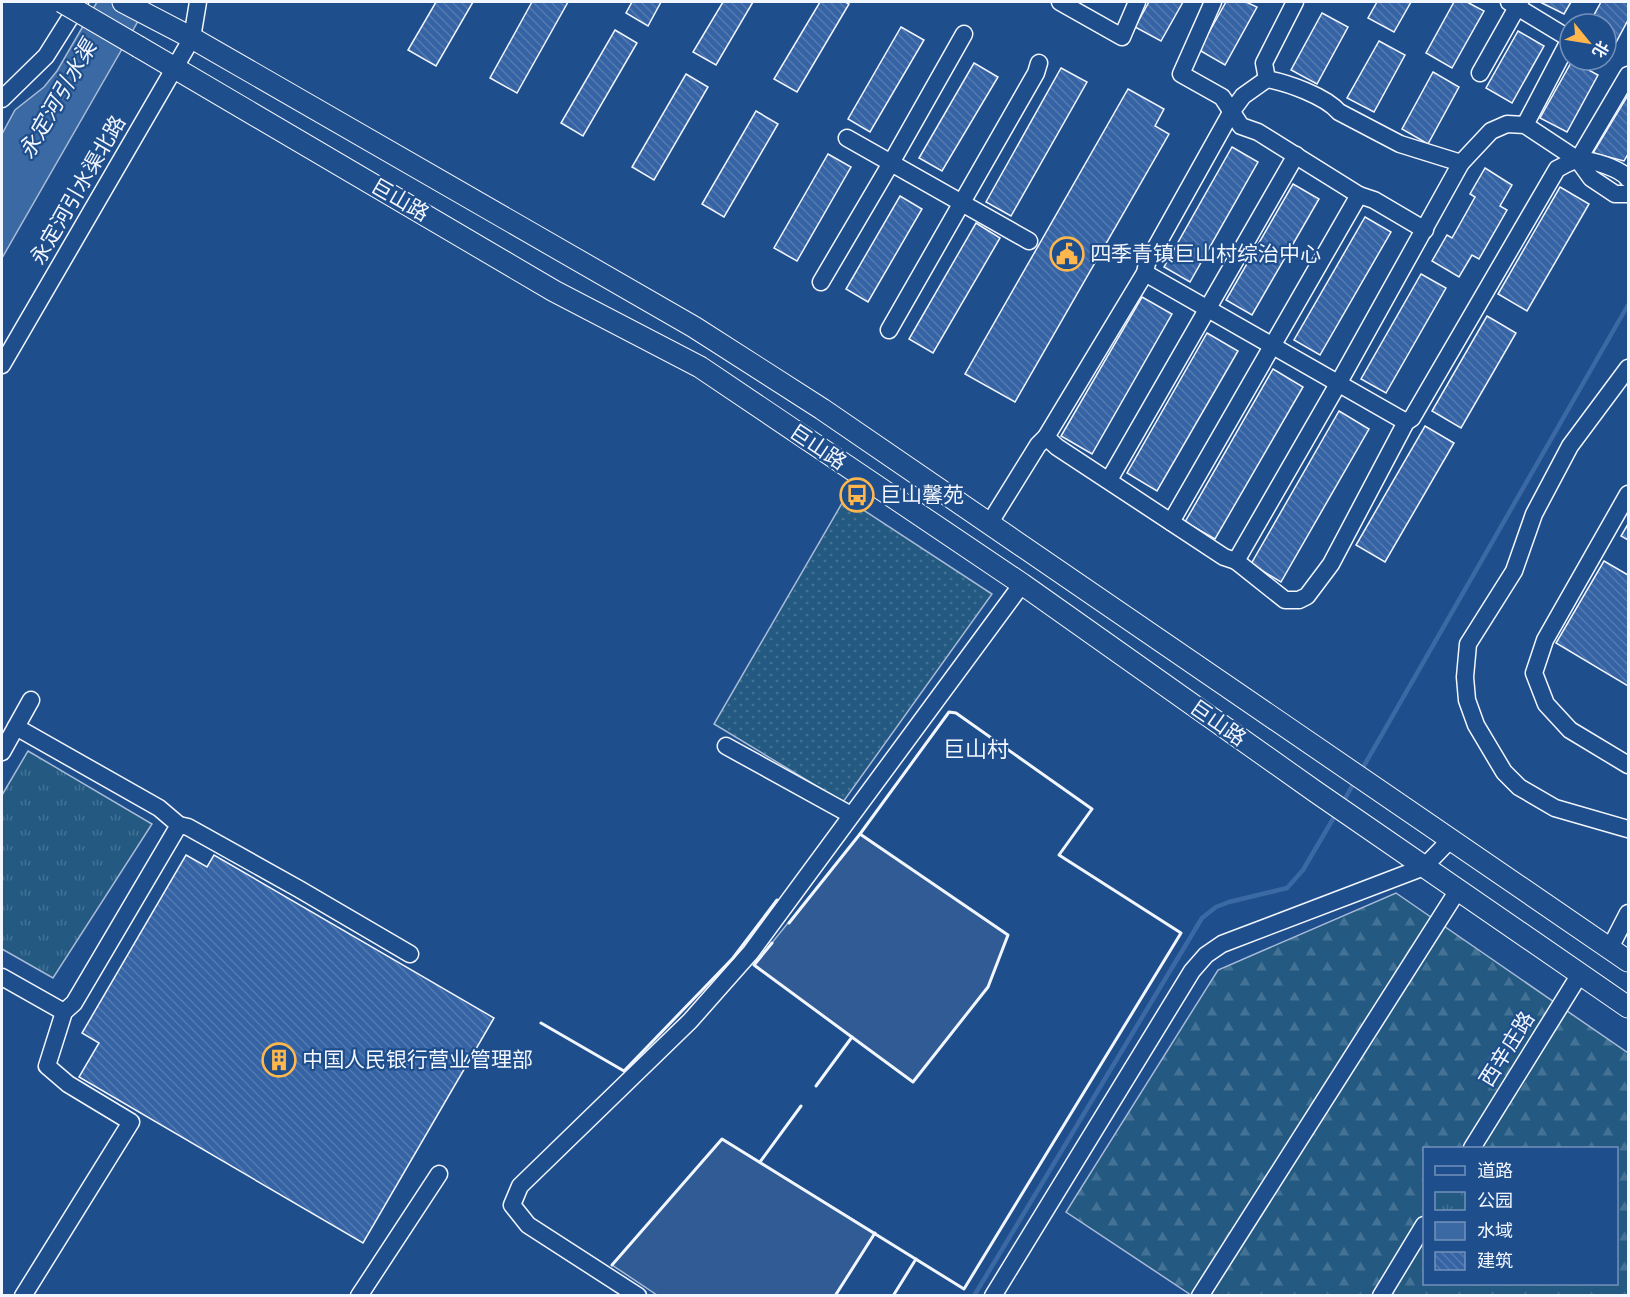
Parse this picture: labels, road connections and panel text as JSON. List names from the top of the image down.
{
  "streets": {
    "main road": ["巨山路"],
    "street": ["永定河引水渠北路", "西辛庄路"]
  },
  "crossings": [
    ["永定河引水渠北路", "巨山路"],
    ["巨山路", "西辛庄路"]
  ],
  "districts": ["巨山村"],
  "water": ["永定河引水渠"],
  "places": {
    "public building": ["四季青镇巨山村综治中心"],
    "bus stop": ["巨山馨苑"],
    "building": ["中国人民银行营业管理部"]
  },
  "legend": [
    "道路",
    "公园",
    "水域",
    "建筑"
  ],
  "north": "bottom right"
}
